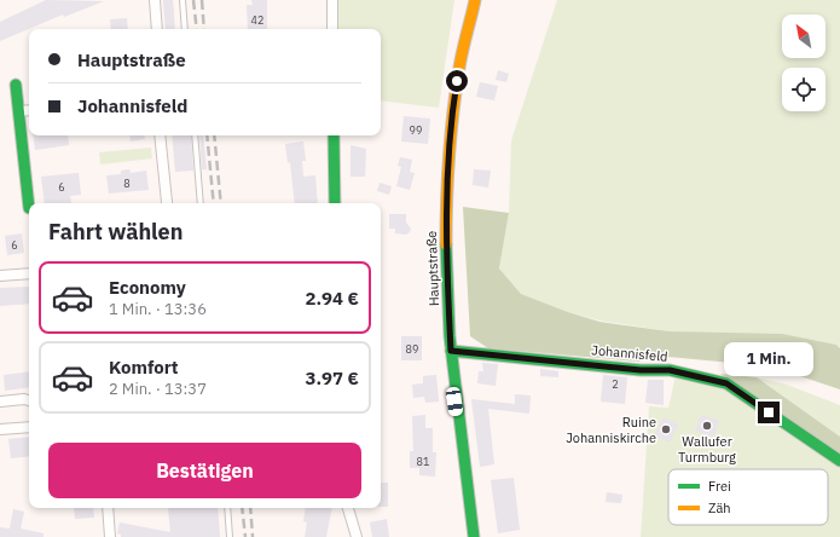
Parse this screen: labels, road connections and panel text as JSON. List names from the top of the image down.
{
  "streets": {
    "street": ["Hauptstraße", "Johannisfeld"]
  },
  "crossings": [
    ["Hauptstraße", "Johannisfeld"]
  ],
  "places": ["Wallufer Turmburg", "Ruine Johanniskirche"],
  "house_numbers": [
    "42",
    "99",
    "8",
    "6",
    "6",
    "89",
    "2",
    "81"
  ],
  "legend": ["Frei", "Zäh"],
  "north": "top left",
  "page": {
    "banner": ["Hauptstraße", "Johannisfeld"],
    "heading": "Fahrt wählen",
    "list": [
      {
        "name": "Economy",
        "note": "1 Min. · 13:36",
        "value": "2.94 €"
      },
      {
        "name": "Komfort",
        "note": "2 Min. · 13:37",
        "value": "3.97 €"
      }
    ],
    "bubble": "1 Min.",
    "buttons": "Bestätigen"
  }
}
